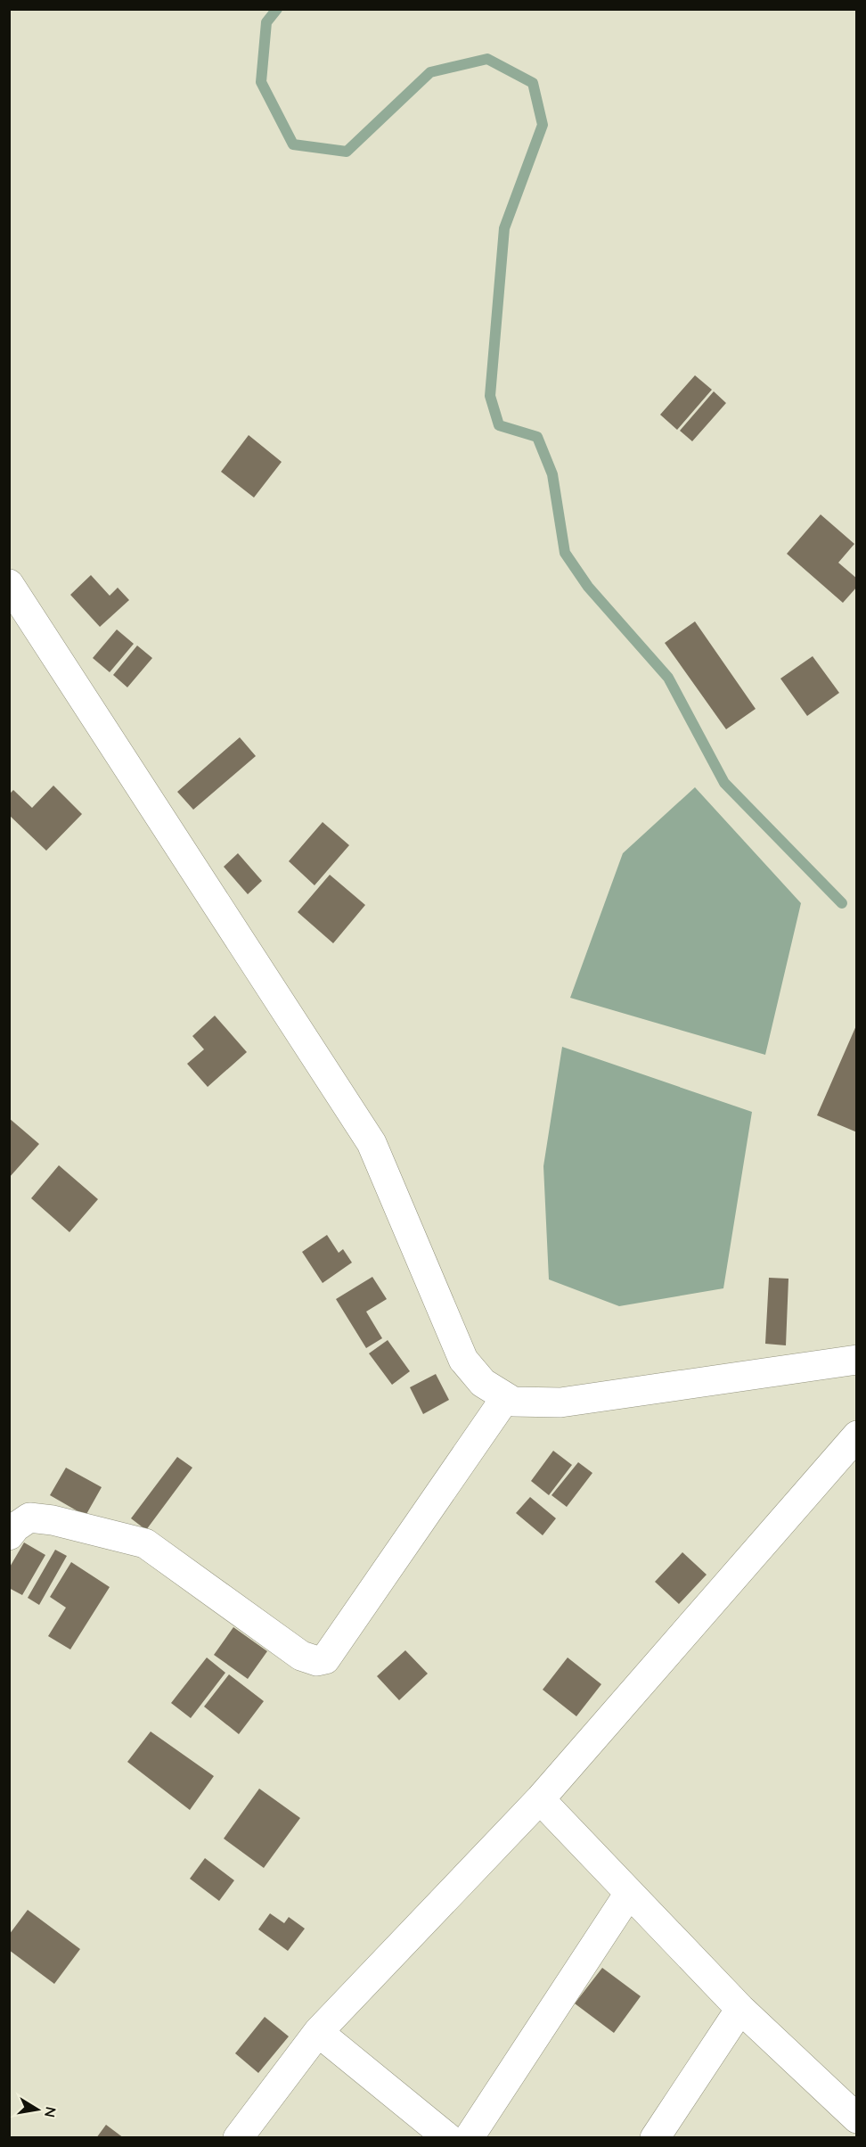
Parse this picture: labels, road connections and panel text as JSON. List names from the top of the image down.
{
  "north": "right"
}
